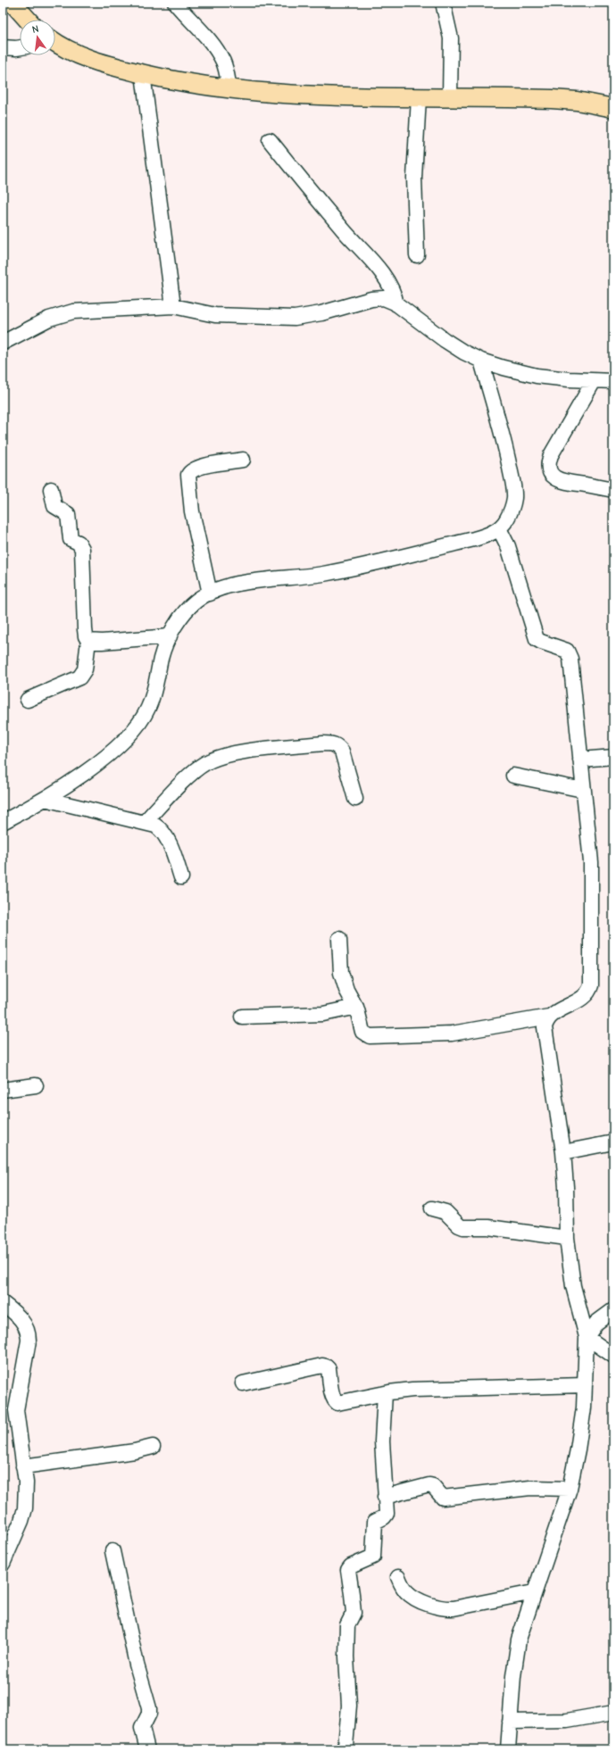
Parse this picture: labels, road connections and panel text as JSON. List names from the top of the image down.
{
  "north": "top"
}
